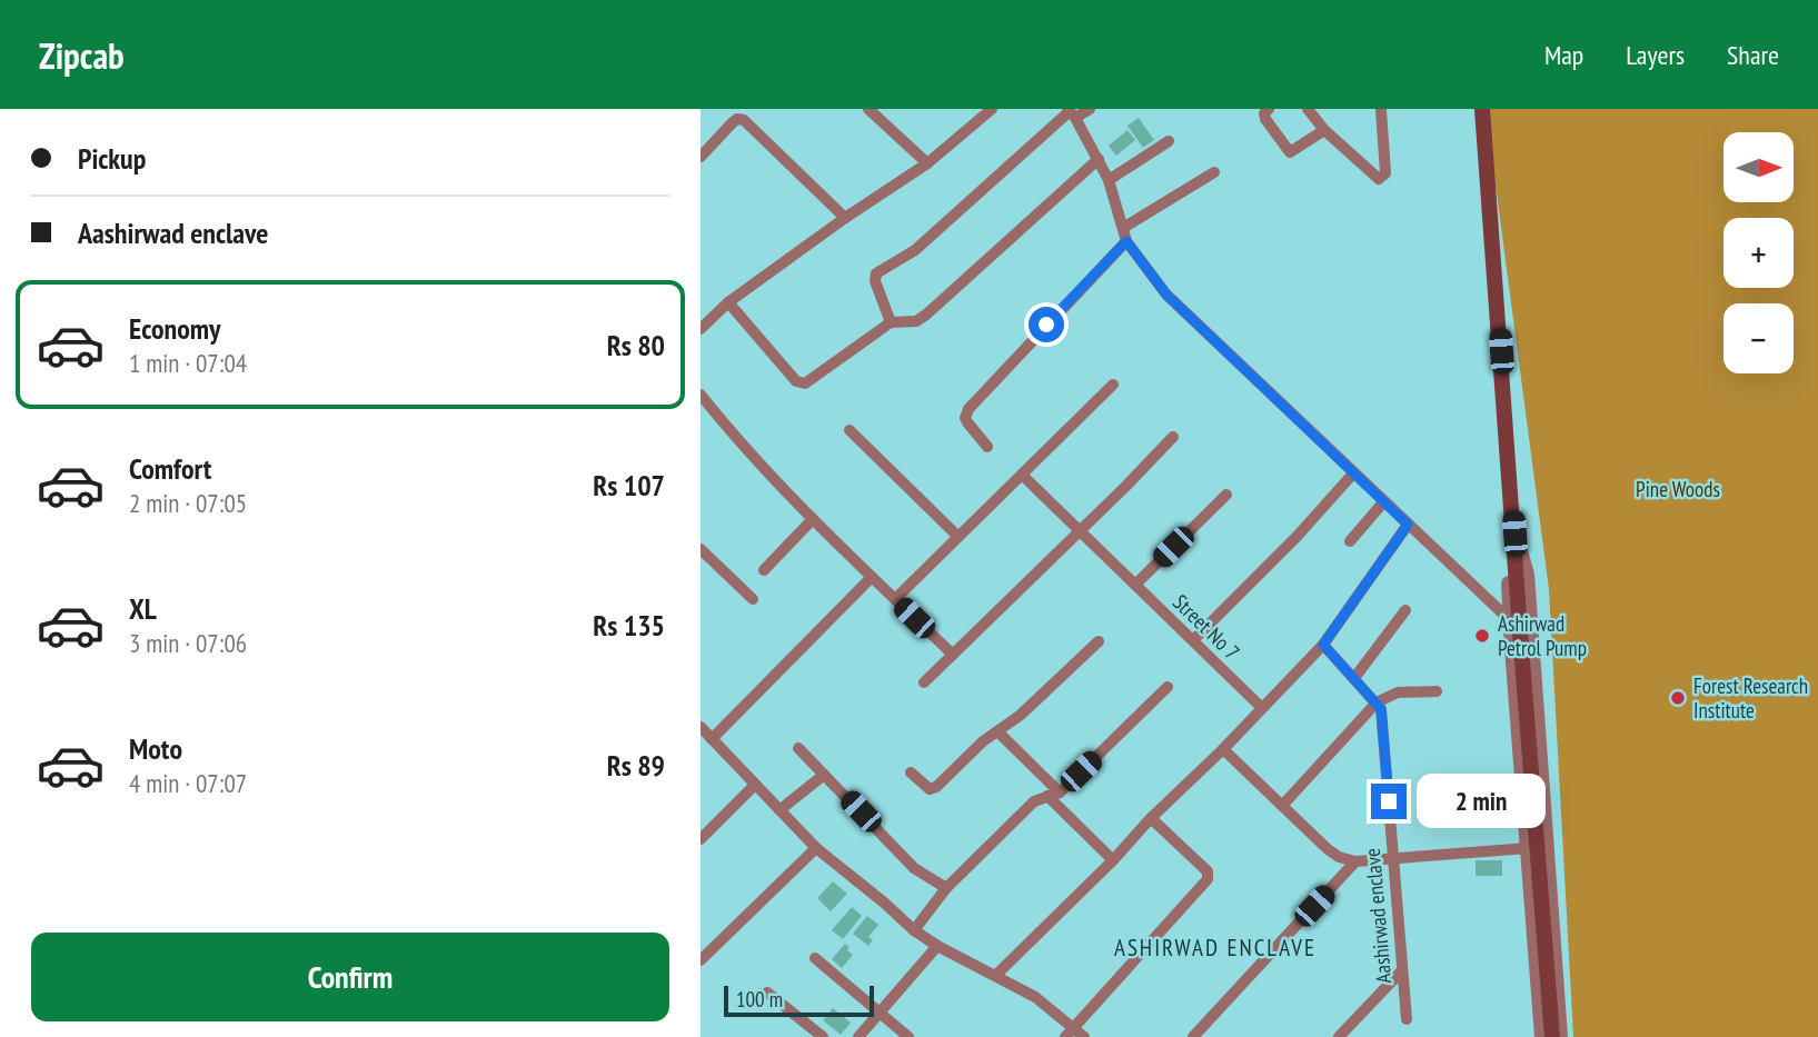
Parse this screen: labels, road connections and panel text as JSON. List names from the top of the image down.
{
  "streets": {
    "street": ["Street No 7", "Aashirwad enclave"]
  },
  "districts": ["ASHIRWAD ENCLAVE"],
  "parks": ["Pine Woods"],
  "places": ["Ashirwad Petrol Pump", "Forest Research Institute"],
  "scale_bar": "100 m",
  "north": "right",
  "page": {
    "header": "Zipcab",
    "nav": ["Map", "Layers", "Share"],
    "banner": ["Pickup", "Aashirwad enclave"],
    "map_buttons": ["+", "−"],
    "list": [
      {
        "name": "Economy",
        "note": "1 min · 07:04",
        "value": "Rs 80"
      },
      {
        "name": "Comfort",
        "note": "2 min · 07:05",
        "value": "Rs 107"
      },
      {
        "name": "XL",
        "note": "3 min · 07:06",
        "value": "Rs 135"
      },
      {
        "name": "Moto",
        "note": "4 min · 07:07",
        "value": "Rs 89"
      }
    ],
    "bubble": "2 min",
    "buttons": "Confirm",
    "scale": "100 m"
  }
}
